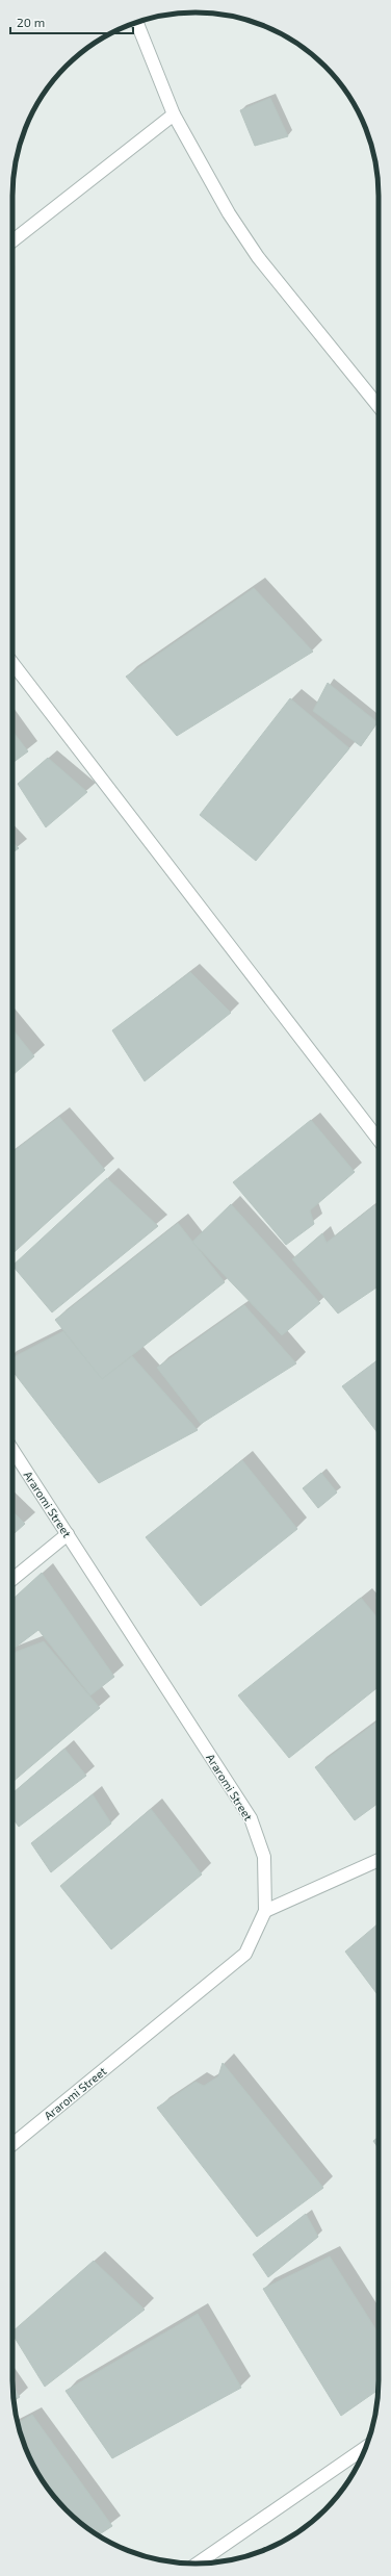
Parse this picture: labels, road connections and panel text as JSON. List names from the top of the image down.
{
  "streets": {
    "street": ["Araromi Street"]
  },
  "scale_bar": "20 m"
}
